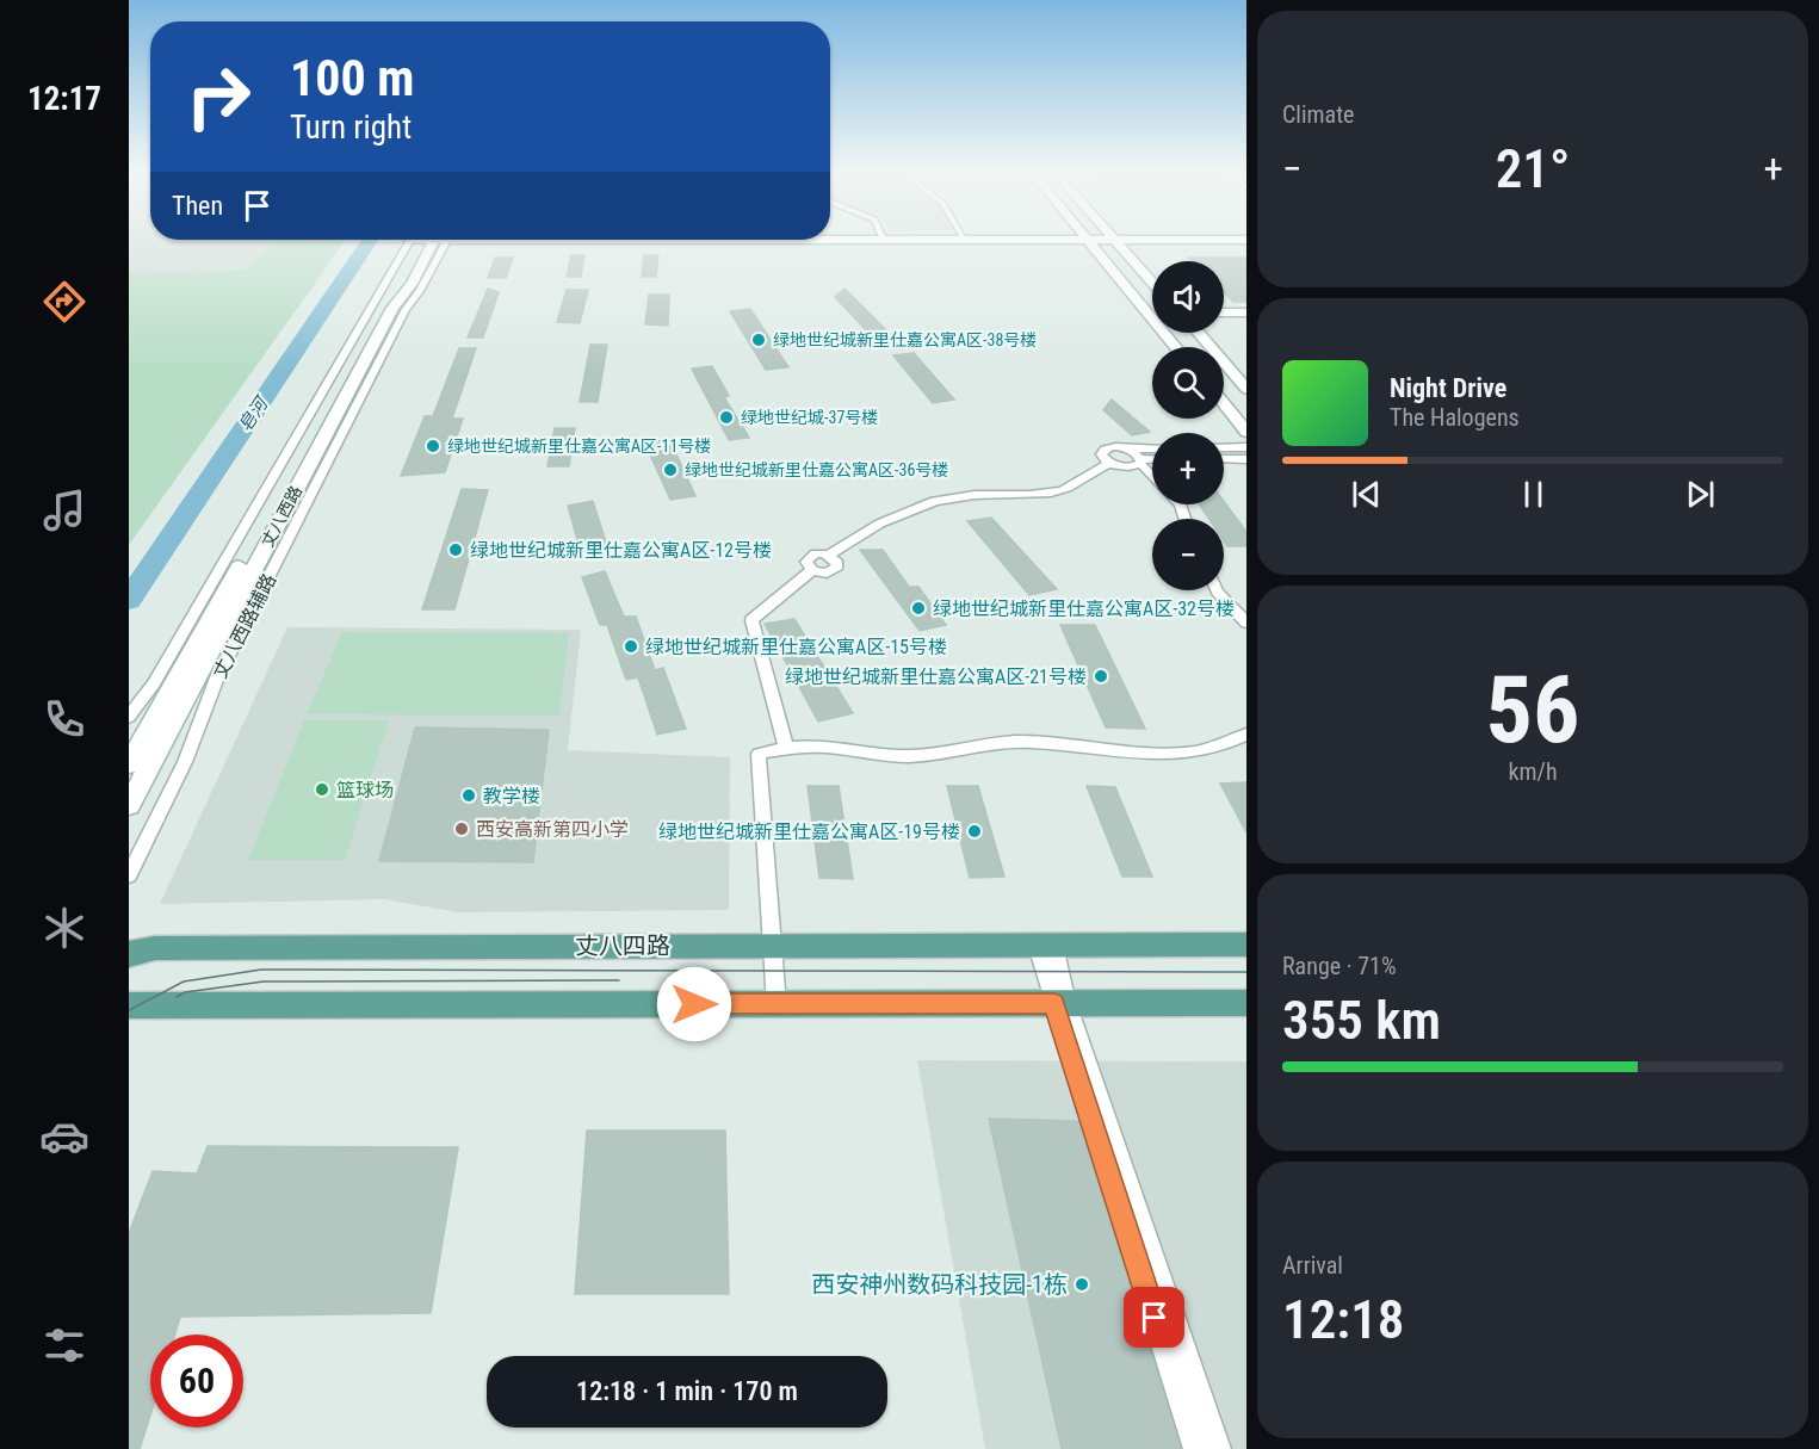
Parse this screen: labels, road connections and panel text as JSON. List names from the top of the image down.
{
  "streets": {
    "main road": ["丈八西路", "丈八四路"],
    "street": ["丈八西路辅路"]
  },
  "water": ["皂河"],
  "places": [
    "绿地世纪城新里仕嘉公寓A区-38号楼",
    "绿地世纪城-37号楼",
    "绿地世纪城新里仕嘉公寓A区-11号楼",
    "绿地世纪城新里仕嘉公寓A区-36号楼",
    "绿地世纪城新里仕嘉公寓A区-12号楼",
    "绿地世纪城新里仕嘉公寓A区-32号楼",
    "绿地世纪城新里仕嘉公寓A区-15号楼",
    "绿地世纪城新里仕嘉公寓A区-21号楼",
    "篮球场",
    "教学楼",
    "西安高新第四小学",
    "绿地世纪城新里仕嘉公寓A区-19号楼",
    "西安神州数码科技园-1栋"
  ],
  "page": {
    "tabs": "12:17",
    "tile": [
      "Climate",
      ["56", "km/h"],
      ["Range · 71%", "355 km"],
      ["Arrival", "12:18"]
    ],
    "turn": ["100 m", "Turn right"],
    "heat": ["−", "21°", "+"],
    "then": "Then",
    "map_buttons": ["+", "−"],
    "song": ["Night Drive", "The Halogens"],
    "limit": "60",
    "trip": "12:18 · 1 min · 170 m"
  }
}
